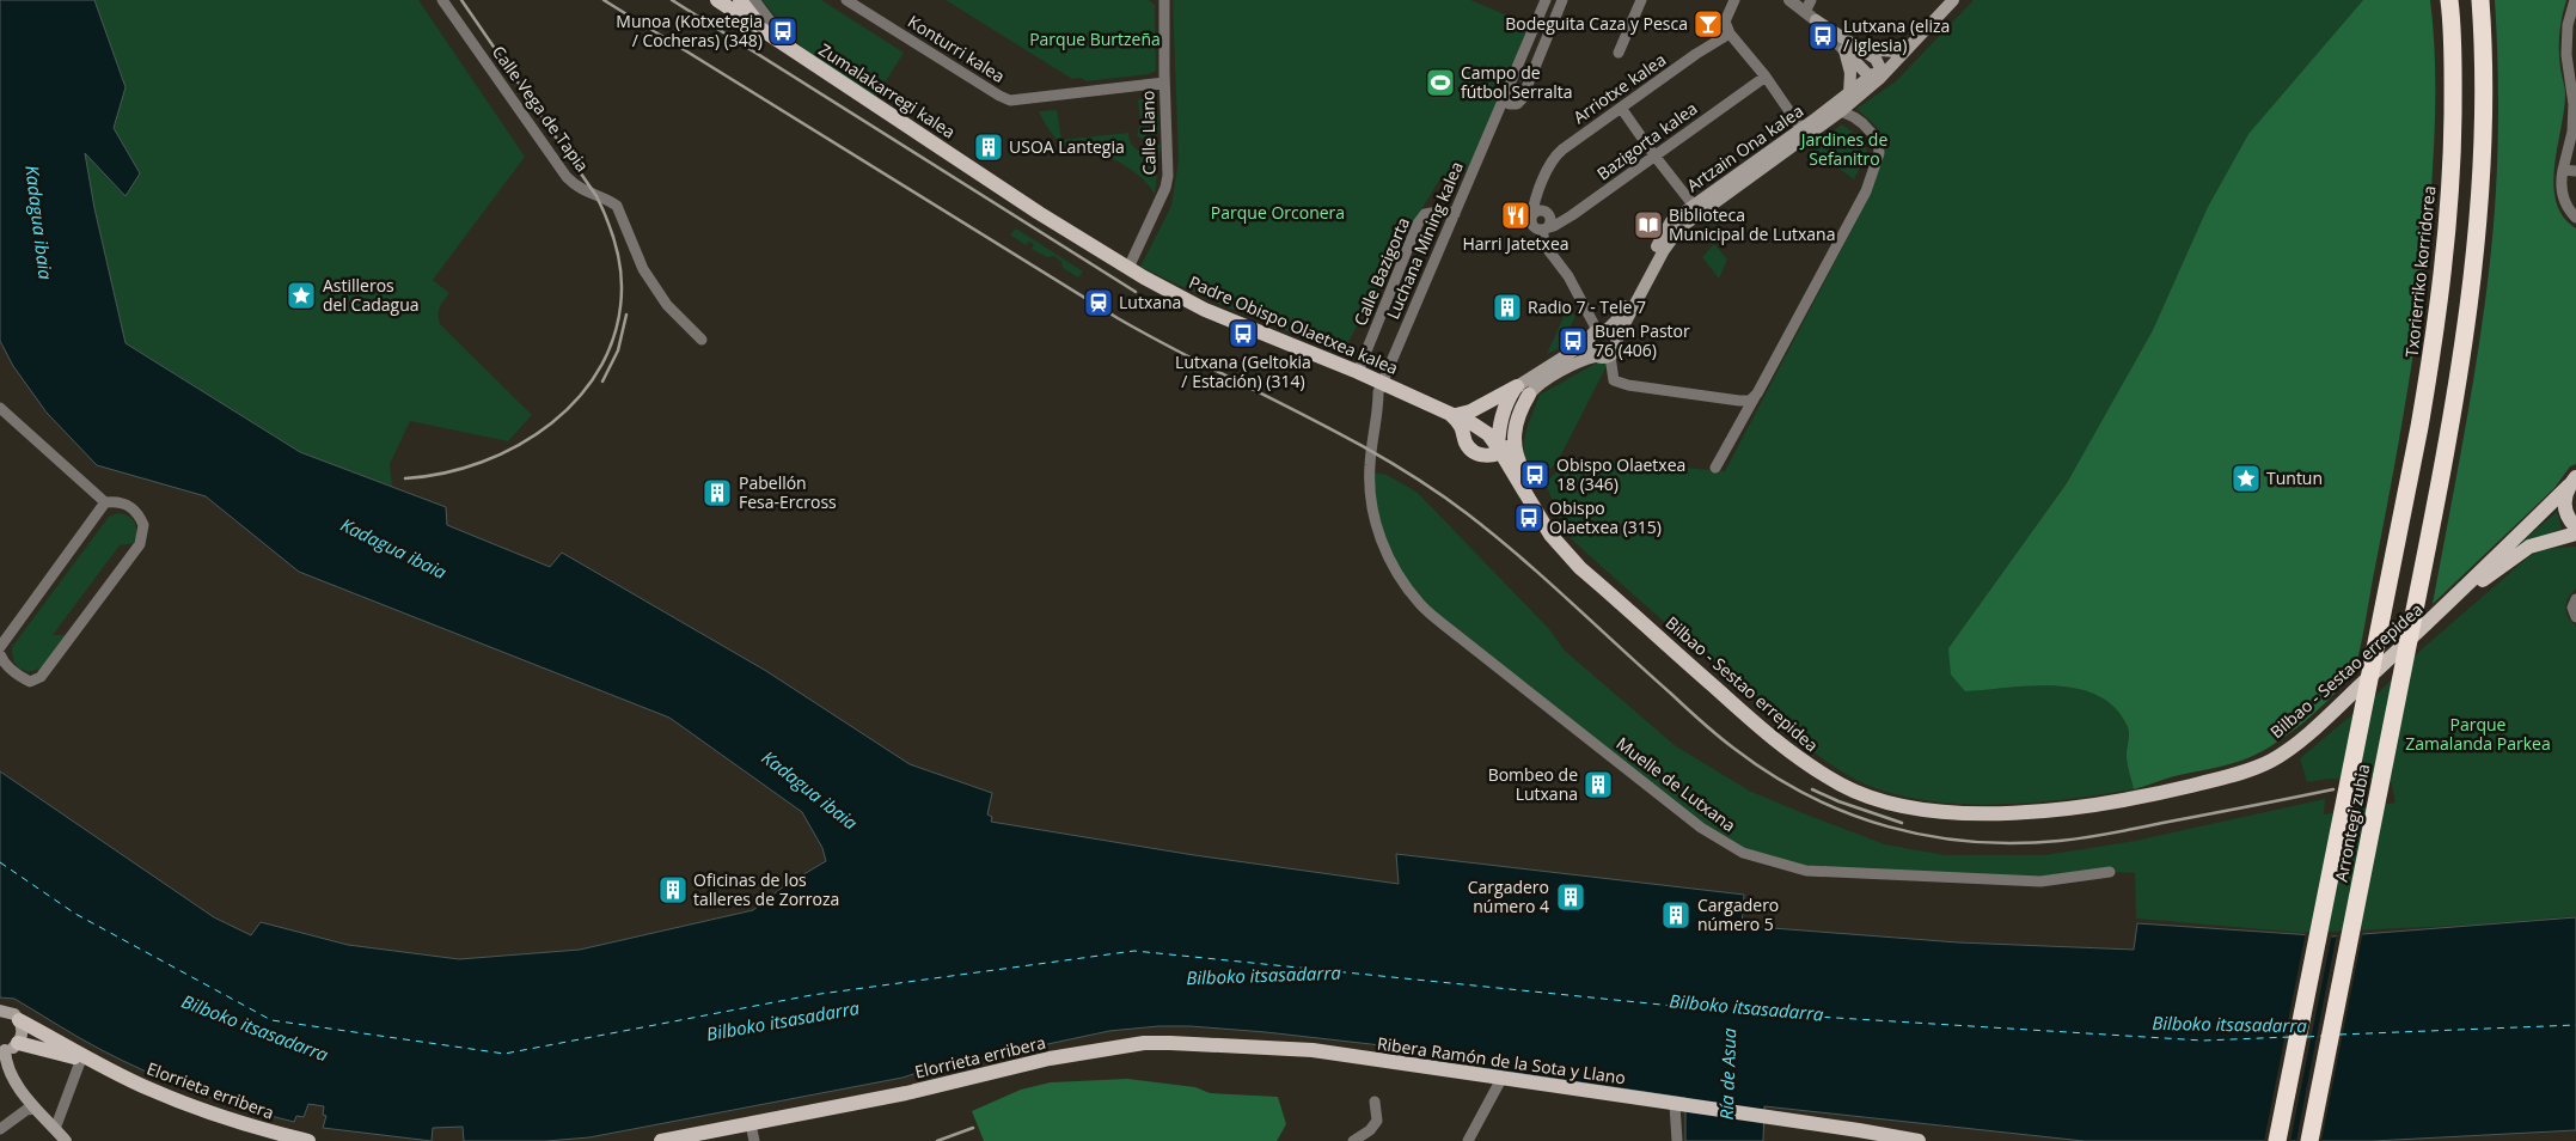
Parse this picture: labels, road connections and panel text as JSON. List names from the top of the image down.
{
  "streets": {
    "highway": ["Txorierriko korridorea", "Arrontegi zubia"],
    "main road": [
      "Zumalakarregi kalea",
      "Artzain Ona kalea",
      "Padre Obispo Olaetxea kalea",
      "Bilbao - Sestao errepidea",
      "Elorrieta erribera",
      "Ribera Ramón de la Sota y Llano"
    ],
    "street": [
      "Konturri kalea",
      "Arriotxe kalea",
      "Calle Vega de Tapia",
      "Calle Llano",
      "Bazigorta kalea",
      "Luchana Mining kalea",
      "Calle Bazigorta",
      "Muelle de Lutxana"
    ]
  },
  "crossings": [
    ["Konturri kalea", "Calle Llano"],
    ["Arriotxe kalea", "Bazigorta kalea"],
    ["Zumalakarregi kalea", "Calle Llano"],
    ["Zumalakarregi kalea", "Padre Obispo Olaetxea kalea"],
    ["Calle Llano", "Padre Obispo Olaetxea kalea"],
    ["Luchana Mining kalea", "Calle Bazigorta"],
    ["Luchana Mining kalea", "Muelle de Lutxana"],
    ["Calle Bazigorta", "Padre Obispo Olaetxea kalea"],
    ["Txorierriko korridorea", "Arrontegi zubia"],
    ["Padre Obispo Olaetxea kalea", "Bilbao - Sestao errepidea"],
    ["Elorrieta erribera", "Ribera Ramón de la Sota y Llano"]
  ],
  "water": ["Kadagua ibaia", "Bilboko itsasadarra", "Ría de Asua"],
  "parks": [
    "Parque Burtzeña",
    "Jardines de Sefanitro",
    "Parque Orconera",
    "Parque Zamalanda Parkea"
  ],
  "places": {
    "bar": ["Bodeguita Caza y Pesca"],
    "bus stop": [
      "Munoa (Kotxetegia / Cocheras) (348)",
      "Lutxana (eliza / iglesia)",
      "Lutxana (Geltokia / Estación) (314)",
      "Buen Pastor 76 (406)",
      "Obispo Olaetxea 18 (346)",
      "Obispo Olaetxea (315)"
    ],
    "sports": ["Campo de fútbol Serralta"],
    "building": [
      "USOA Lantegia",
      "Radio 7 - Tele 7",
      "Pabellón Fesa-Ercross",
      "Bombeo de Lutxana",
      "Oficinas de los talleres de Zorroza",
      "Cargadero número 4",
      "Cargadero número 5"
    ],
    "restaurant": ["Harri Jatetxea"],
    "library": ["Biblioteca Municipal de Lutxana"],
    "place": ["Astilleros del Cadagua", "Tuntun"],
    "station": ["Lutxana"]
  }
}
